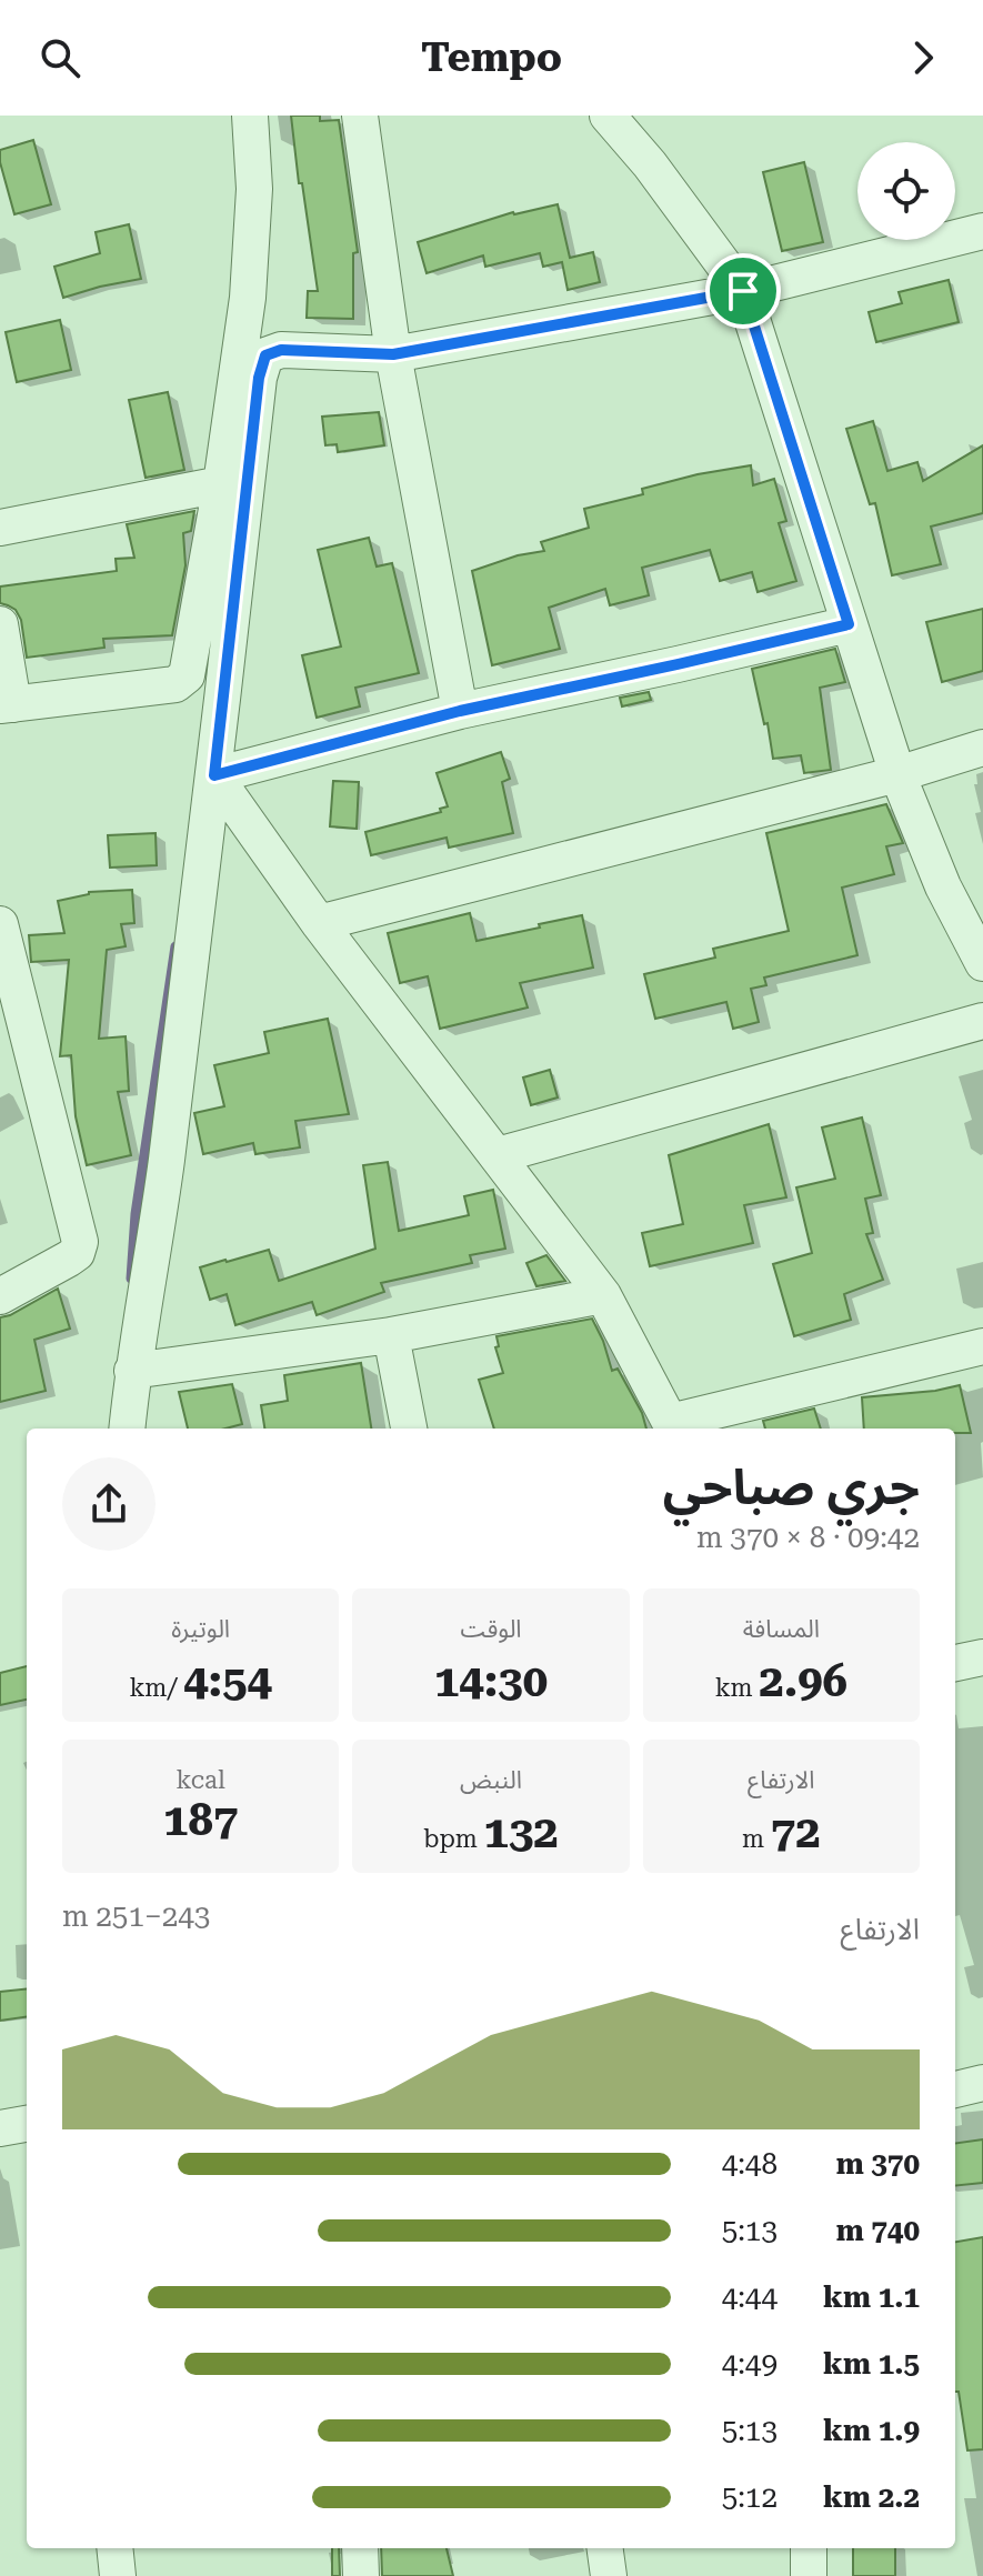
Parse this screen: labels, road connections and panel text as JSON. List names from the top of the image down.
{
  "page": {
    "header": "Tempo",
    "heading": ["جري صباحي", "09:42 · 8 × 370 m"],
    "stats": [
      ["المسافة", "2.96 km"],
      ["الوقت", "14:30"],
      ["الوتيرة", "4:54 /km"],
      ["الارتفاع", "72 m"],
      ["النبض", "132 bpm"],
      ["kcal", "187"]
    ],
    "chart": ["الارتفاع", "243–251 m"],
    "list": [
      {
        "name": "370 m",
        "note": "4:48"
      },
      {
        "name": "740 m",
        "note": "5:13"
      },
      {
        "name": "1.1 km",
        "note": "4:44"
      },
      {
        "name": "1.5 km",
        "note": "4:49"
      },
      {
        "name": "1.9 km",
        "note": "5:13"
      },
      {
        "name": "2.2 km",
        "note": "5:12"
      }
    ]
  }
}
